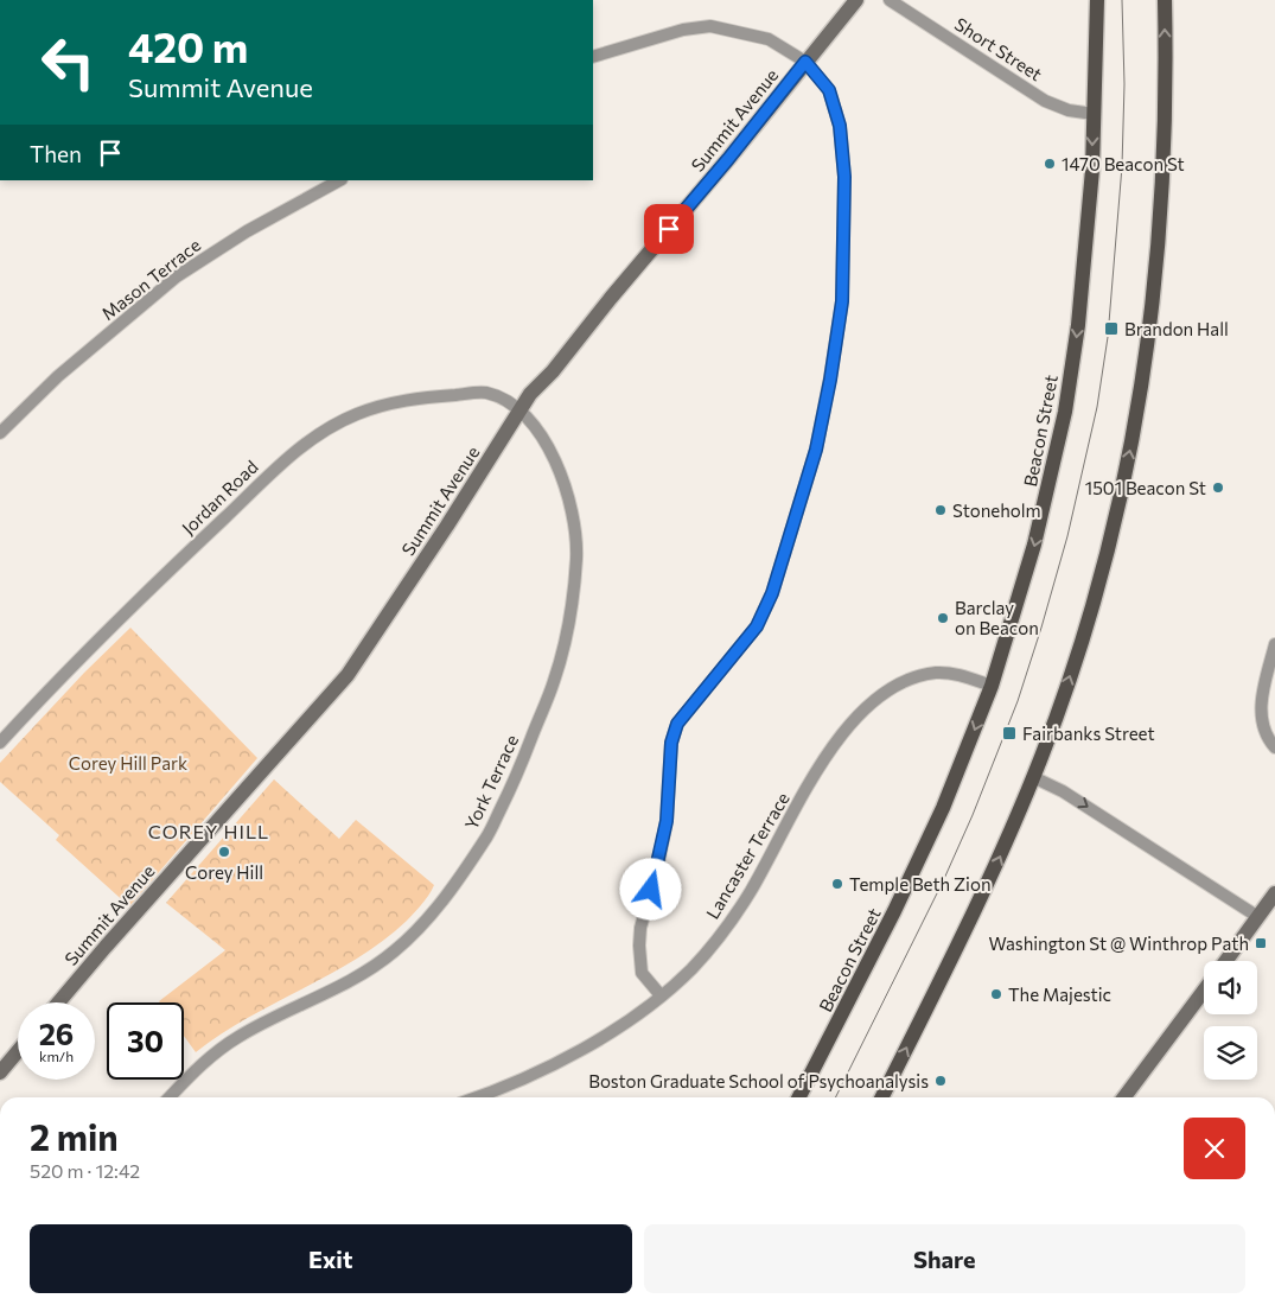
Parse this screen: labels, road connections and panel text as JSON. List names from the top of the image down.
{
  "streets": {
    "main road": ["Beacon Street"],
    "street": [
      "Short Street",
      "Summit Avenue",
      "Mason Terrace",
      "Jordan Road",
      "York Terrace",
      "Lancaster Terrace"
    ]
  },
  "crossings": [
    ["Short Street", "Beacon Street"],
    ["Summit Avenue", "Jordan Road"],
    ["Summit Avenue", "York Terrace"],
    ["Beacon Street", "Lancaster Terrace"],
    ["Jordan Road", "York Terrace"]
  ],
  "districts": ["COREY HILL"],
  "parks": ["Corey Hill Park"],
  "places": {
    "other": [
      "1470 Beacon St",
      "1501 Beacon St",
      "Stoneholm",
      "Barclay on Beacon",
      "Corey Hill",
      "Temple Beth Zion",
      "The Majestic",
      "Boston Graduate School of Psychoanalysis"
    ],
    "transit": ["Brandon Hall", "Fairbanks Street", "Washington St @ Winthrop Path"]
  },
  "page": {
    "turn": ["420 m", "Summit Avenue"],
    "then": "Then",
    "speed": "26 km/h",
    "limit": "30",
    "heading": ["2 min", "520 m · 12:42"],
    "buttons": ["Exit", "Share"]
  }
}
